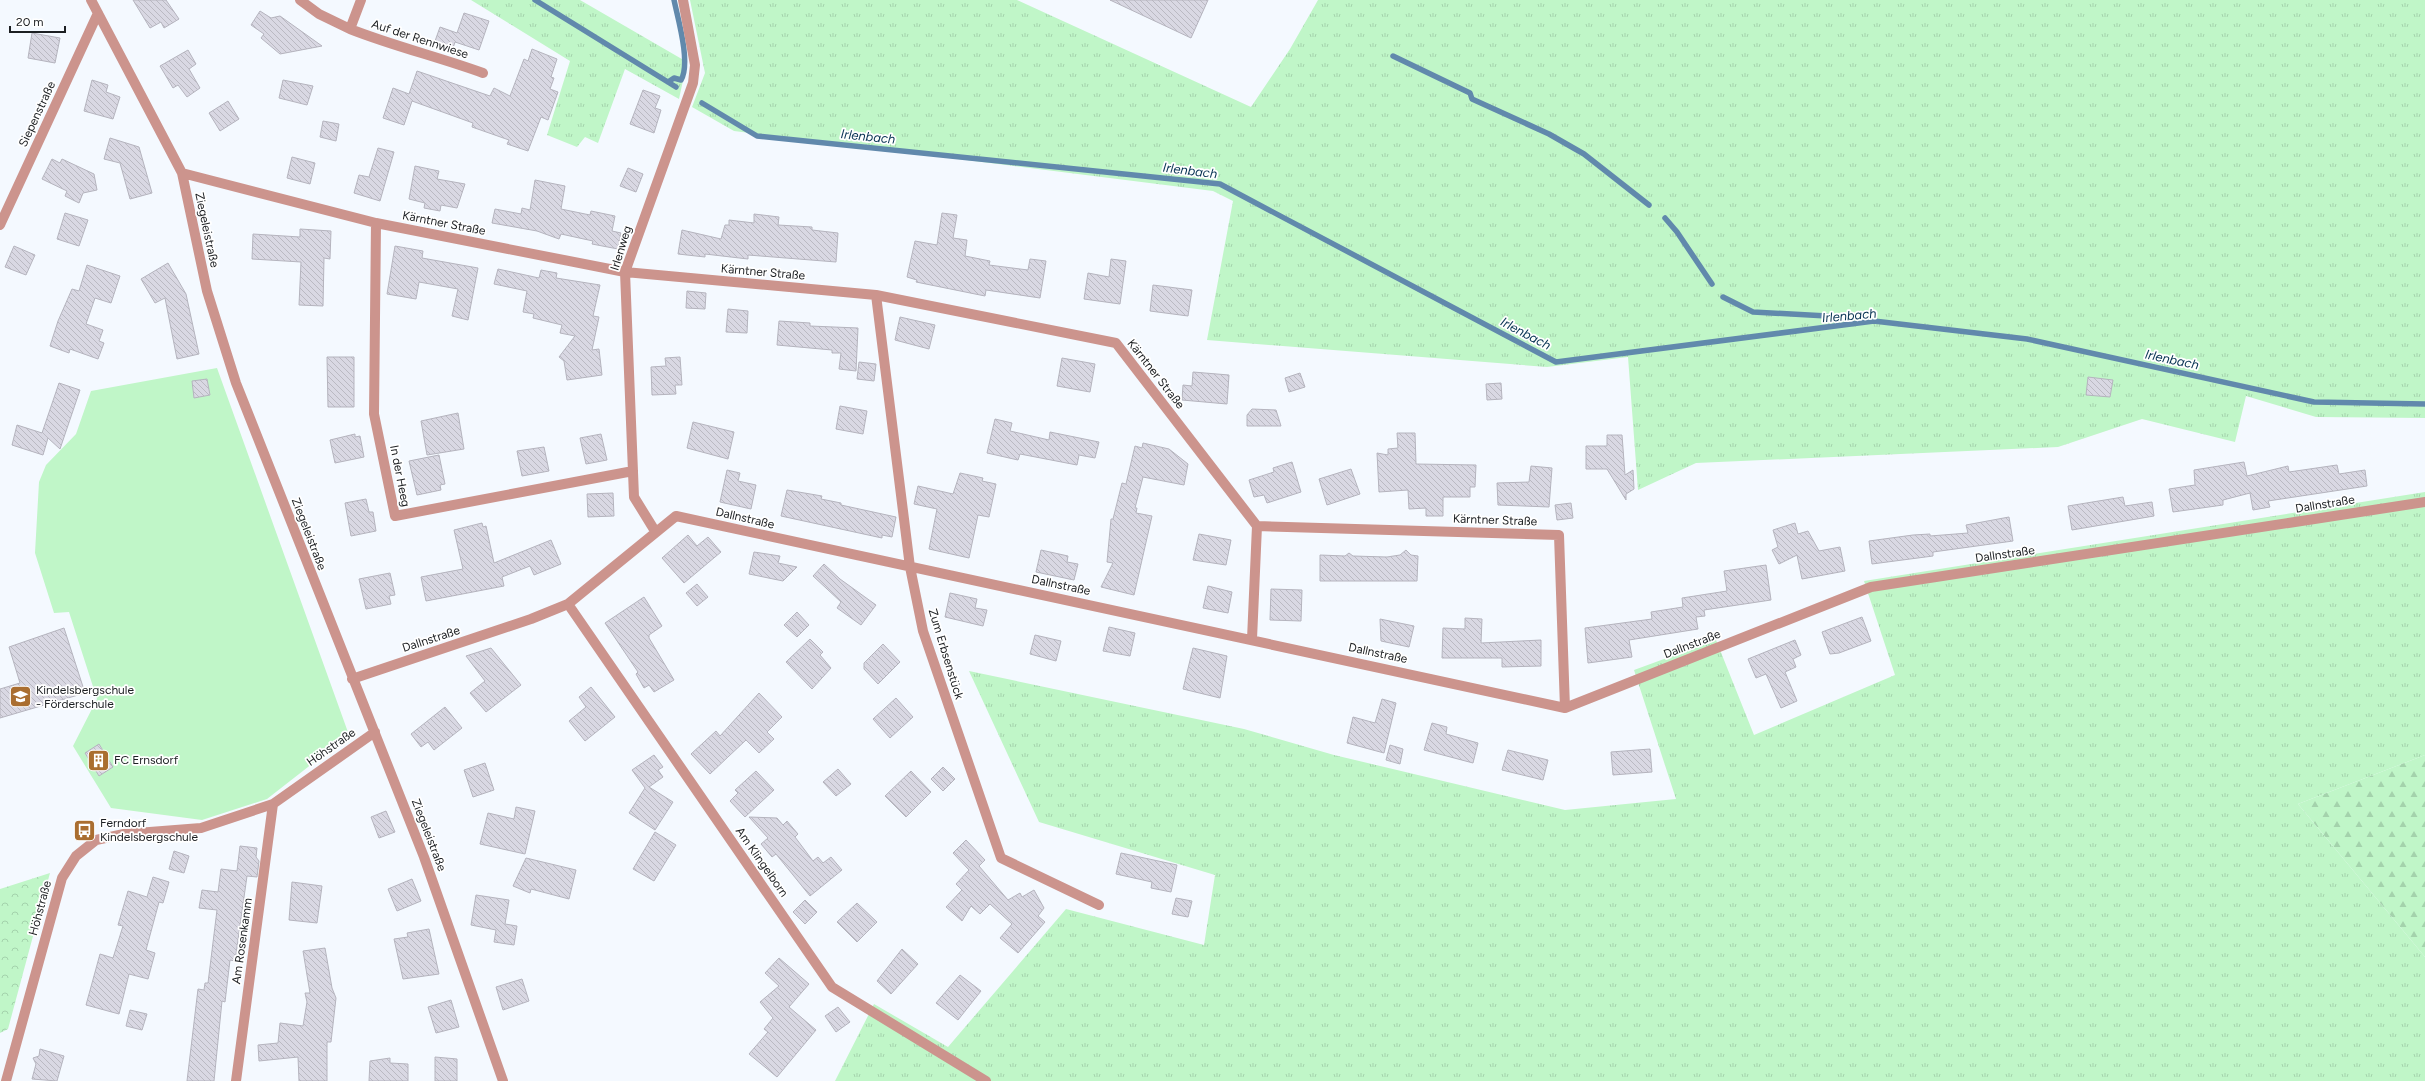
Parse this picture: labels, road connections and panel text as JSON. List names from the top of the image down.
{
  "streets": {
    "street": [
      "Auf der Rennwiese",
      "Siepenstraße",
      "Kärntner Straße",
      "Ziegeleistraße",
      "Irlenweg",
      "In der Heeg",
      "Dallnstraße",
      "Zum Erbsenstück",
      "Höhstraße",
      "Am Klingelborn",
      "Am Rosenkamm"
    ]
  },
  "crossings": [
    ["Siepenstraße", "Ziegeleistraße"],
    ["Kärntner Straße", "Ziegeleistraße"],
    ["Kärntner Straße", "Irlenweg"],
    ["Kärntner Straße", "In der Heeg"],
    ["Kärntner Straße", "Dallnstraße"],
    ["Kärntner Straße", "Zum Erbsenstück"],
    ["Ziegeleistraße", "Dallnstraße"],
    ["Ziegeleistraße", "Höhstraße"],
    ["Irlenweg", "In der Heeg"],
    ["Irlenweg", "Dallnstraße"],
    ["Dallnstraße", "Zum Erbsenstück"],
    ["Dallnstraße", "Am Klingelborn"],
    ["Höhstraße", "Am Rosenkamm"]
  ],
  "water": ["Irlenbach"],
  "places": {
    "school or university": ["Kindelsbergschule - Förderschule"],
    "building": ["FC Ernsdorf"],
    "bus stop": ["Ferndorf Kindelsbergschule"]
  },
  "scale_bar": "20 m"
}
